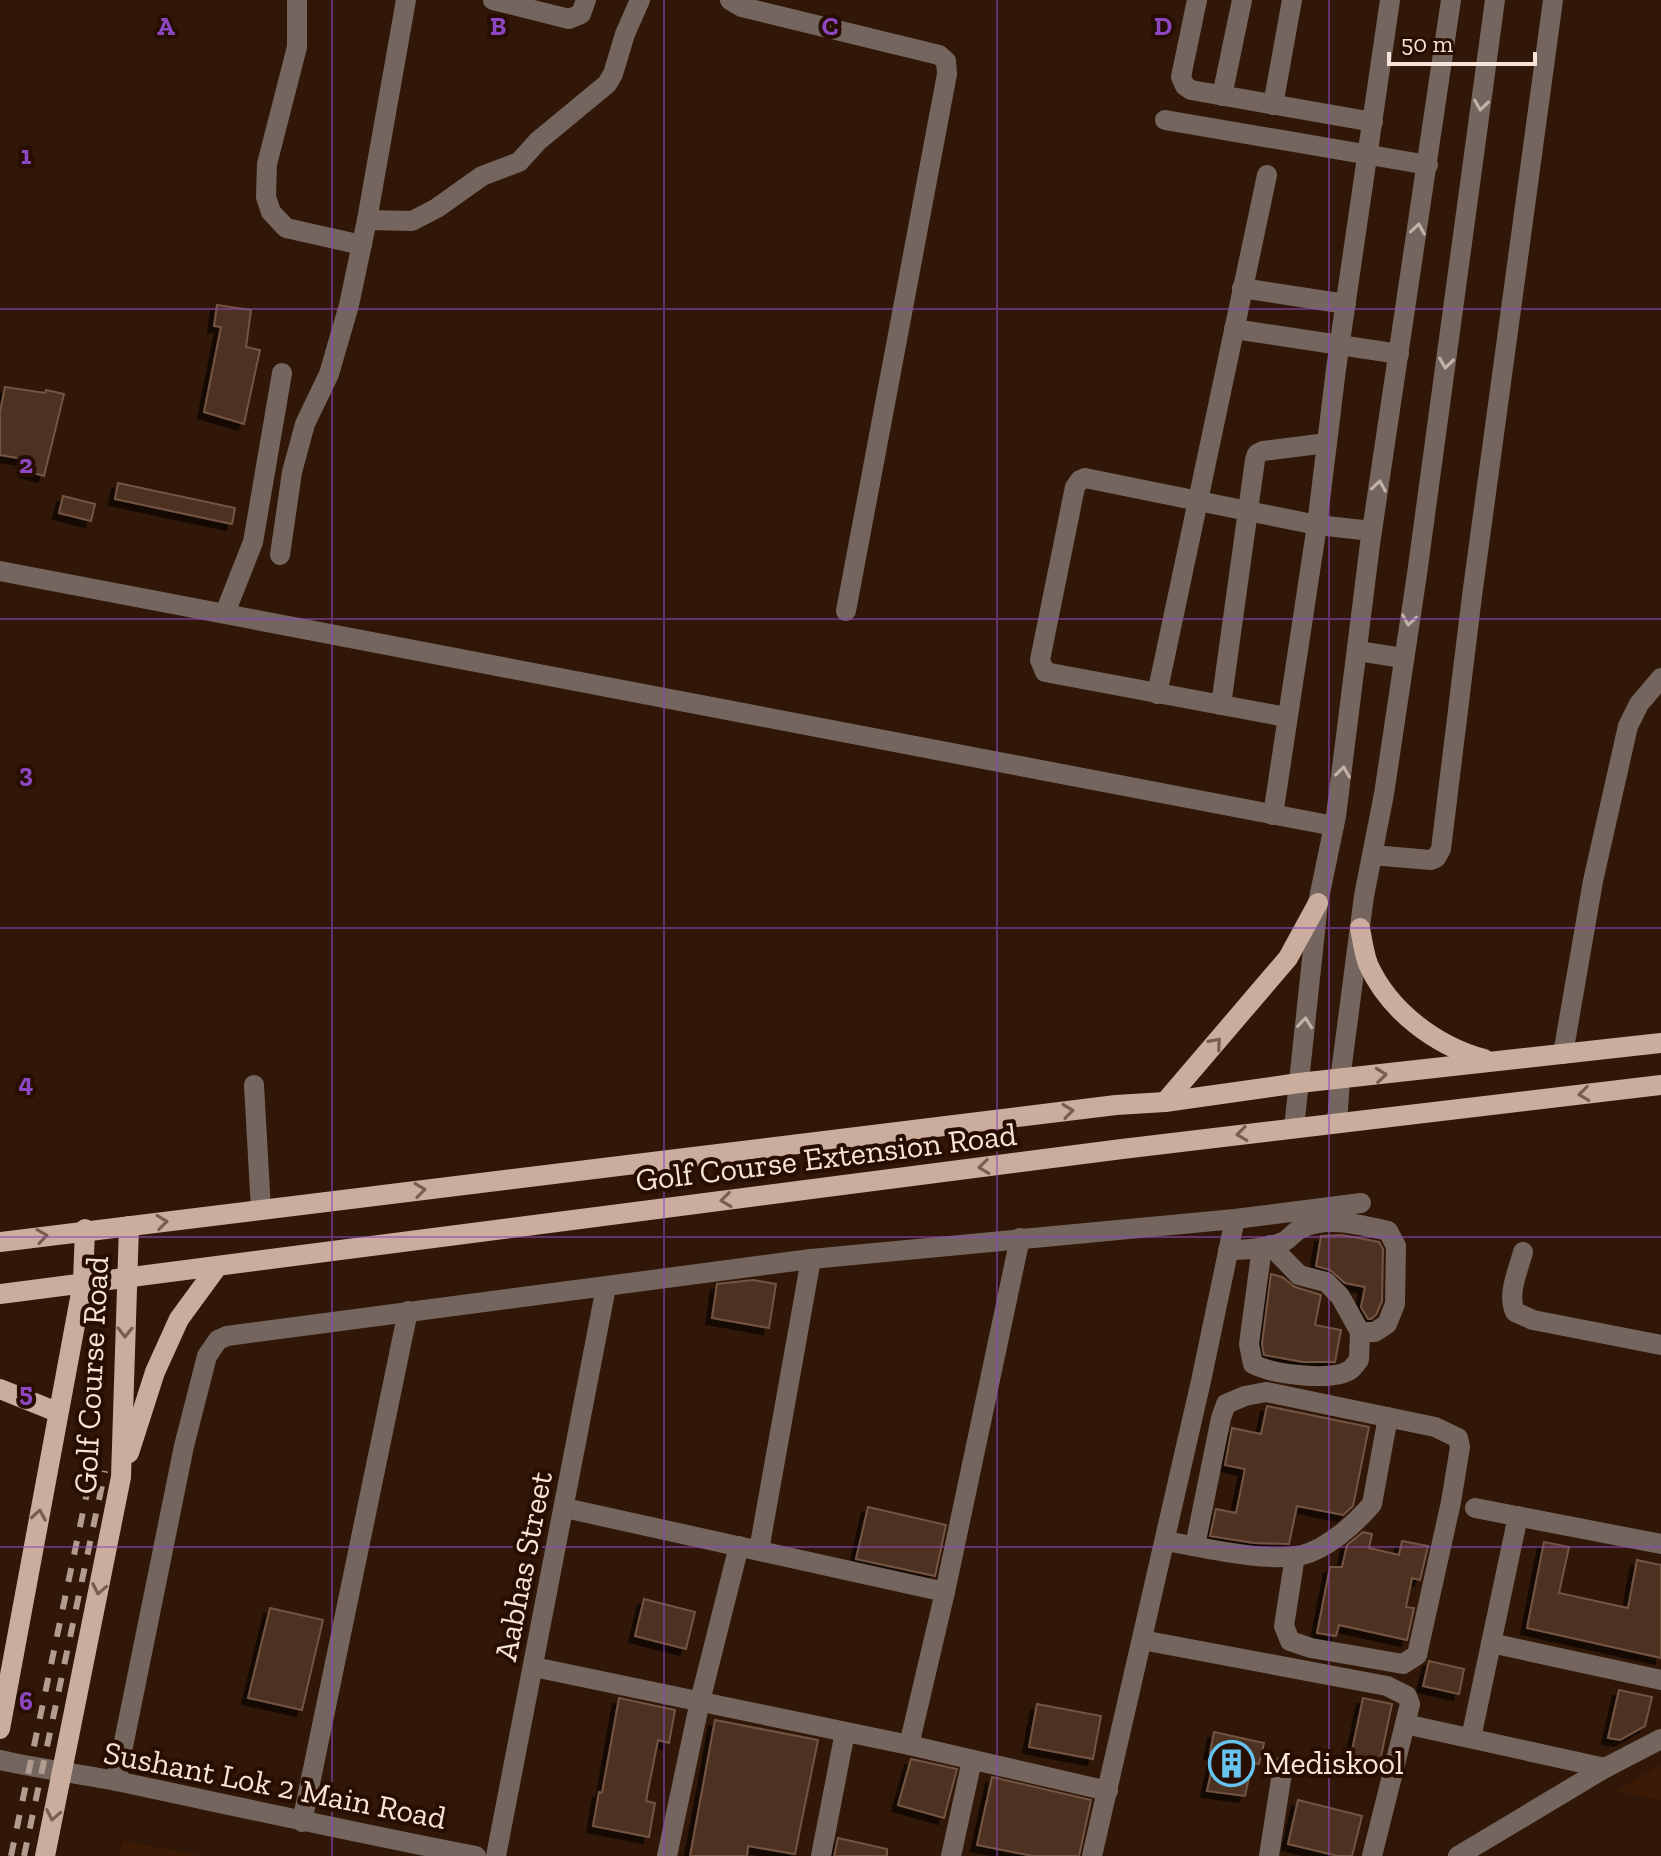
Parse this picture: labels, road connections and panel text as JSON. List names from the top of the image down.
{
  "streets": {
    "main road": ["Golf Course Extension Road", "Golf Course Road"],
    "street": ["Aabhas Street", "Sushant Lok 2 Main Road"]
  },
  "crossings": [
    ["Golf Course Extension Road", "Golf Course Road"],
    ["Golf Course Road", "Sushant Lok 2 Main Road"]
  ],
  "places": {
    "building": ["Mediskool"]
  },
  "scale_bar": "50 m",
  "grid": {
    "columns": [
      "A",
      "B",
      "C",
      "D"
    ],
    "rows": [
      "1",
      "2",
      "3",
      "4",
      "5",
      "6"
    ]
  }
}
